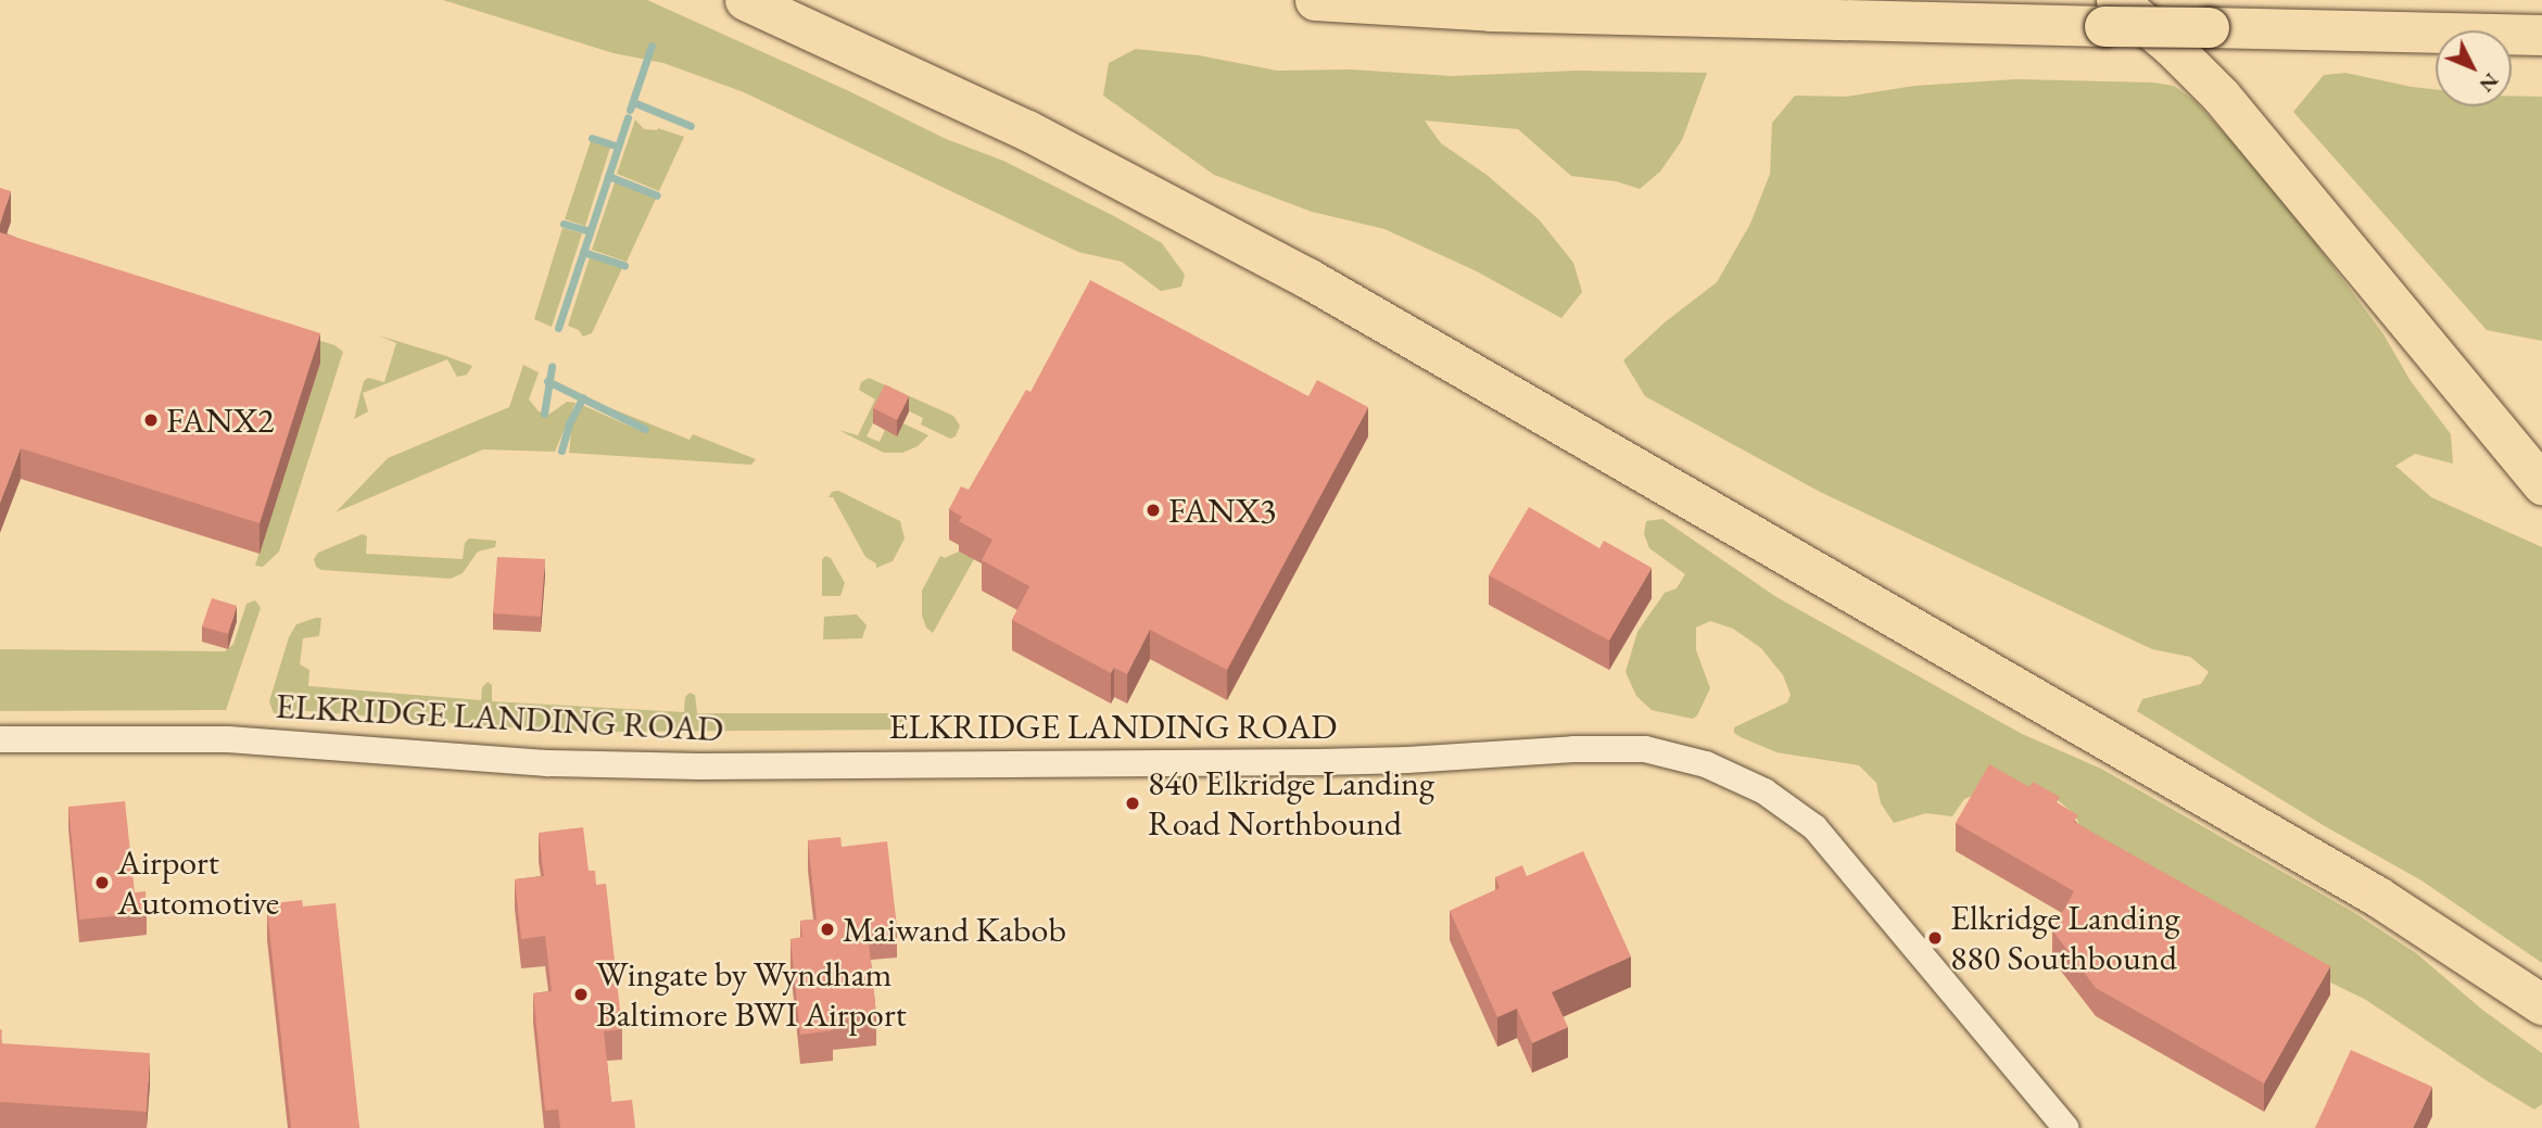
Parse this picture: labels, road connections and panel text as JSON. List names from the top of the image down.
{
  "streets": {
    "street": ["ELKRIDGE LANDING ROAD"]
  },
  "places": [
    "FANX2",
    "FANX3",
    "840 Elkridge Landing Road Northbound",
    "Airport Automotive",
    "Maiwand Kabob",
    "Elkridge Landing 880 Southbound",
    "Wingate by Wyndham Baltimore BWI Airport"
  ],
  "north": "bottom right"
}
